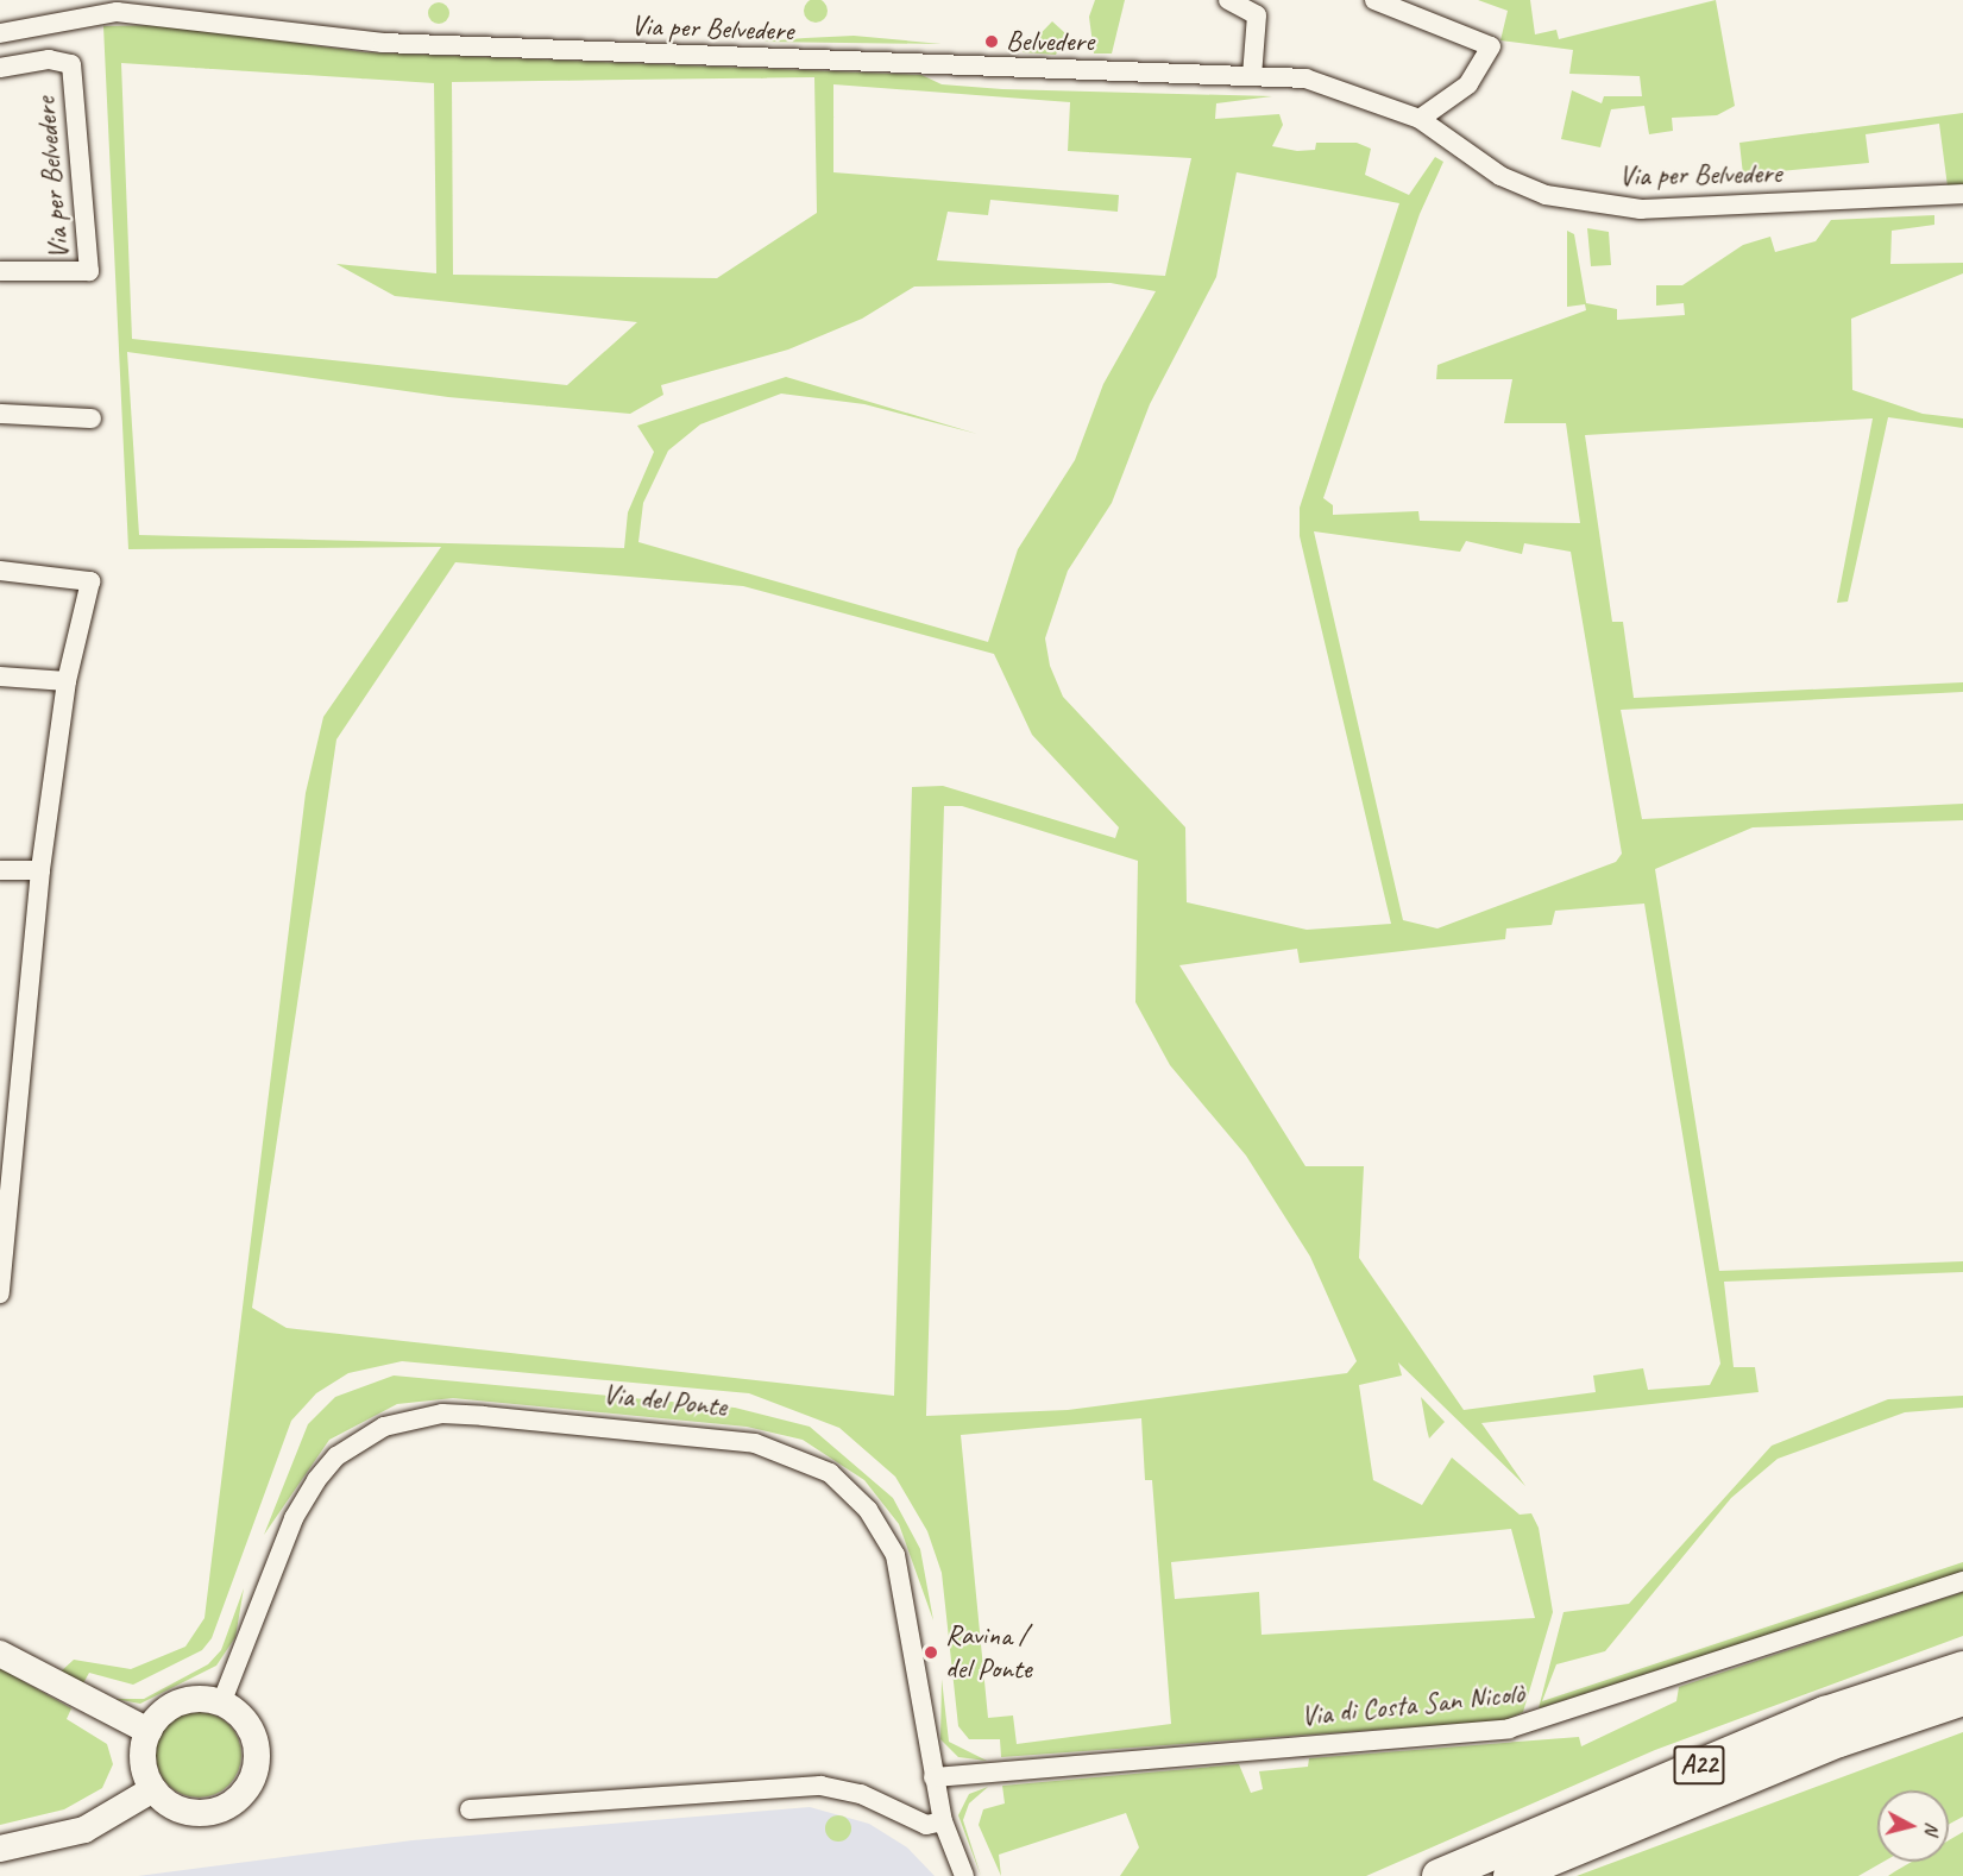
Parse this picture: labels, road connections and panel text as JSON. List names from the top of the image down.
{
  "streets": {
    "highway": ["A22"],
    "street": ["Via per Belvedere", "Via del Ponte", "Via di Costa San Nicolò"]
  },
  "crossings": [
    ["Via del Ponte", "Via di Costa San Nicolò"]
  ],
  "places": ["Belvedere", "Ravina / del Ponte"],
  "north": "right"
}
